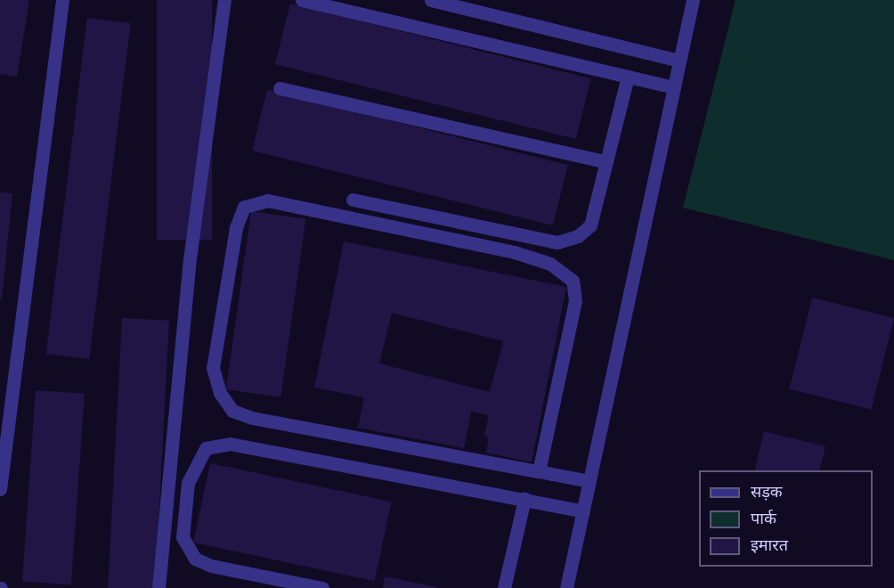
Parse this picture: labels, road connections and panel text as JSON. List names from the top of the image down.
{
  "legend": ["सड़क", "पार्क", "इमारत"]
}
